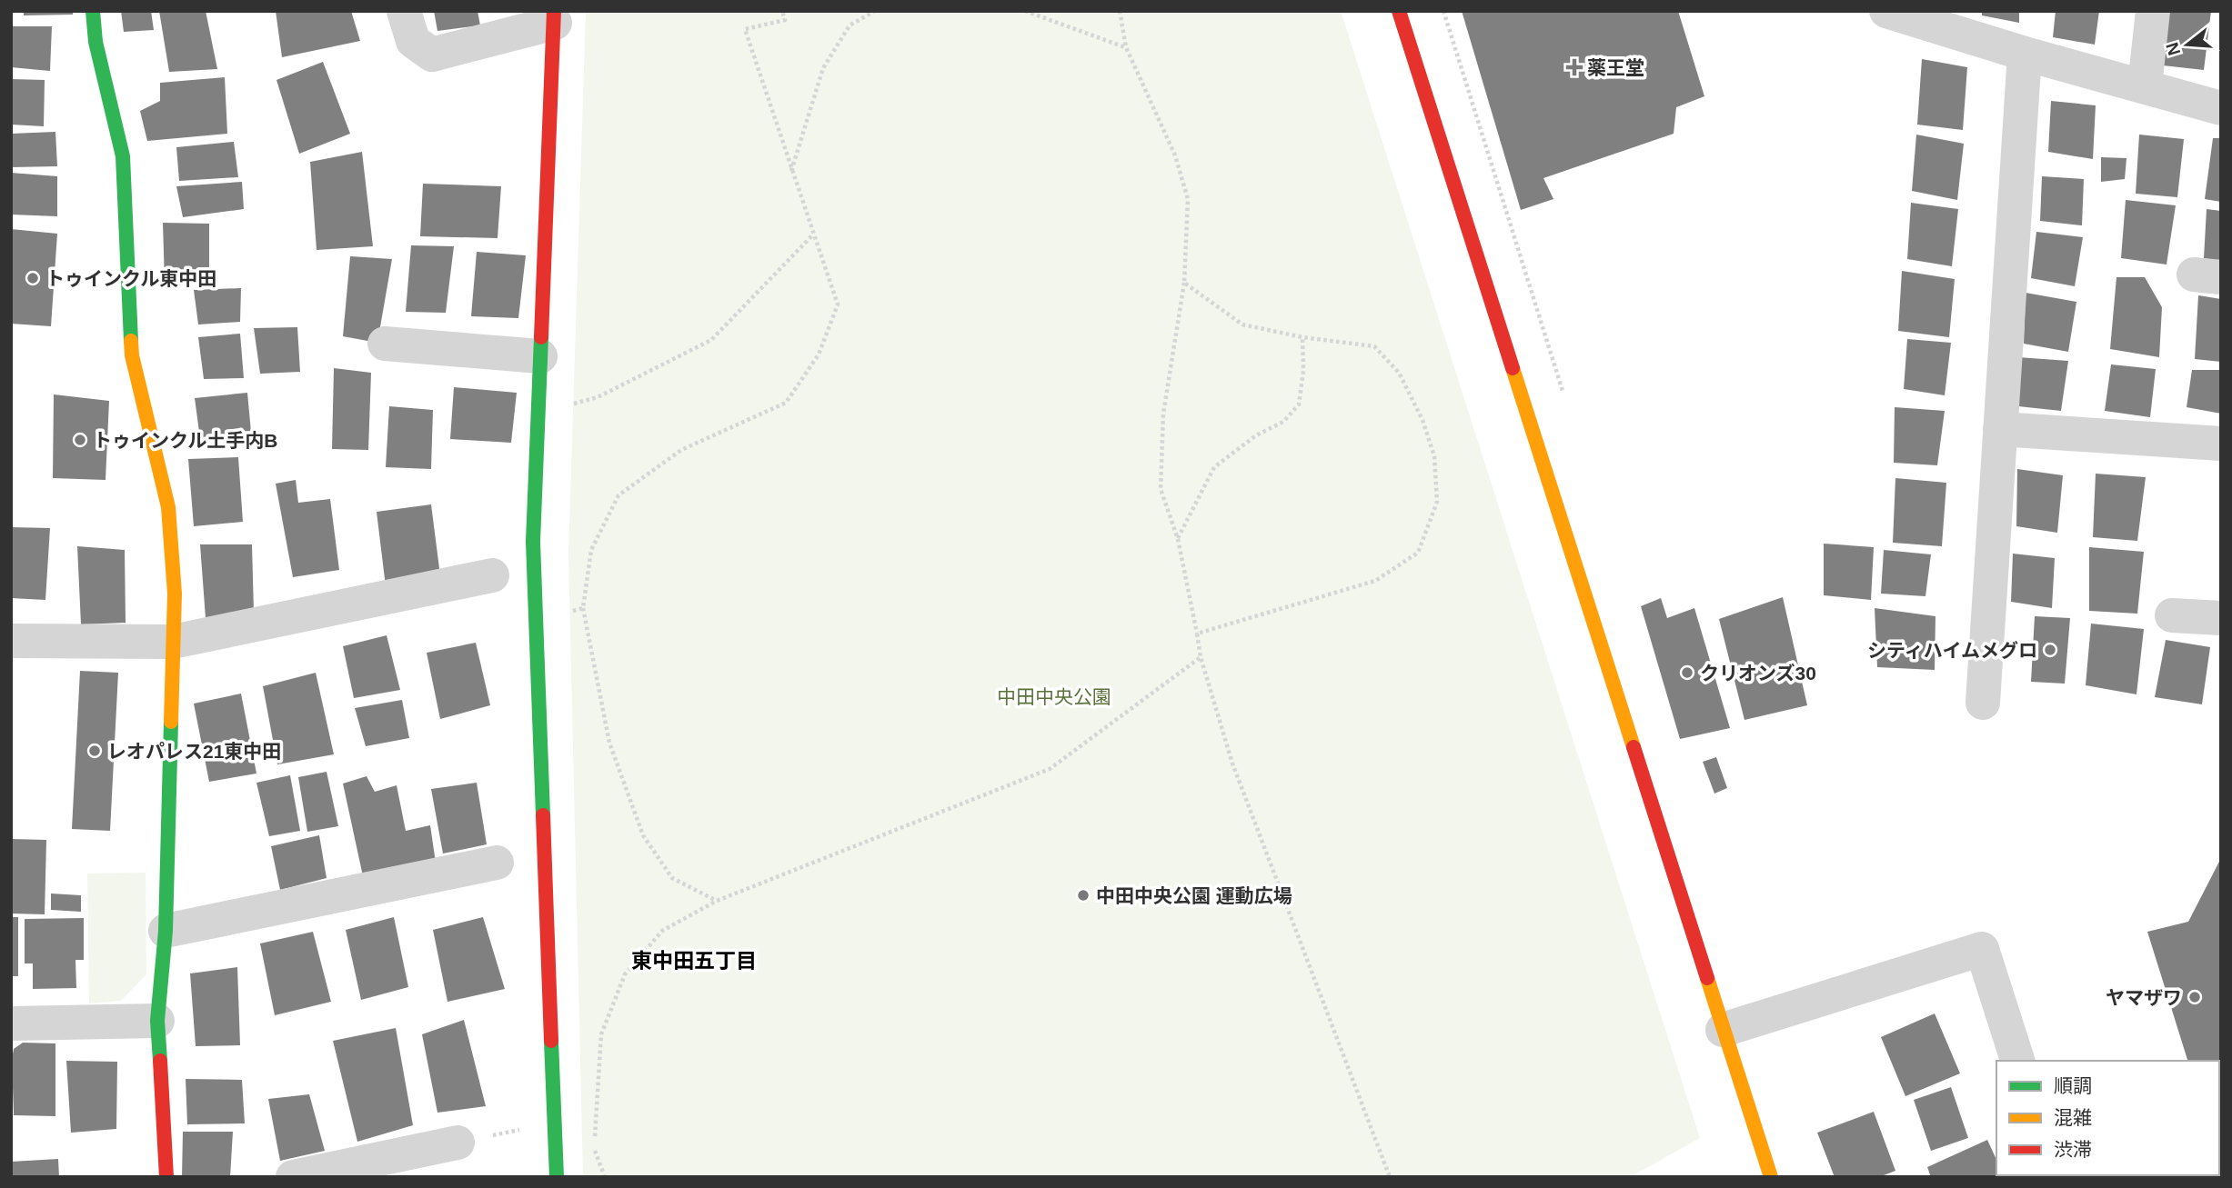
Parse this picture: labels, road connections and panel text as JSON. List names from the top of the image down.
{
  "districts": ["東中田五丁目"],
  "parks": ["中田中央公園"],
  "places": {
    "health": ["薬王堂"],
    "other": [
      "トゥインクル東中田",
      "トゥインクル土手内B",
      "シティハイムメグロ",
      "クリオンズ30",
      "レオパレス21東中田",
      "中田中央公園 運動広場",
      "ヤマザワ"
    ]
  },
  "legend": ["順調", "混雑", "渋滞"],
  "north": "left"
}
